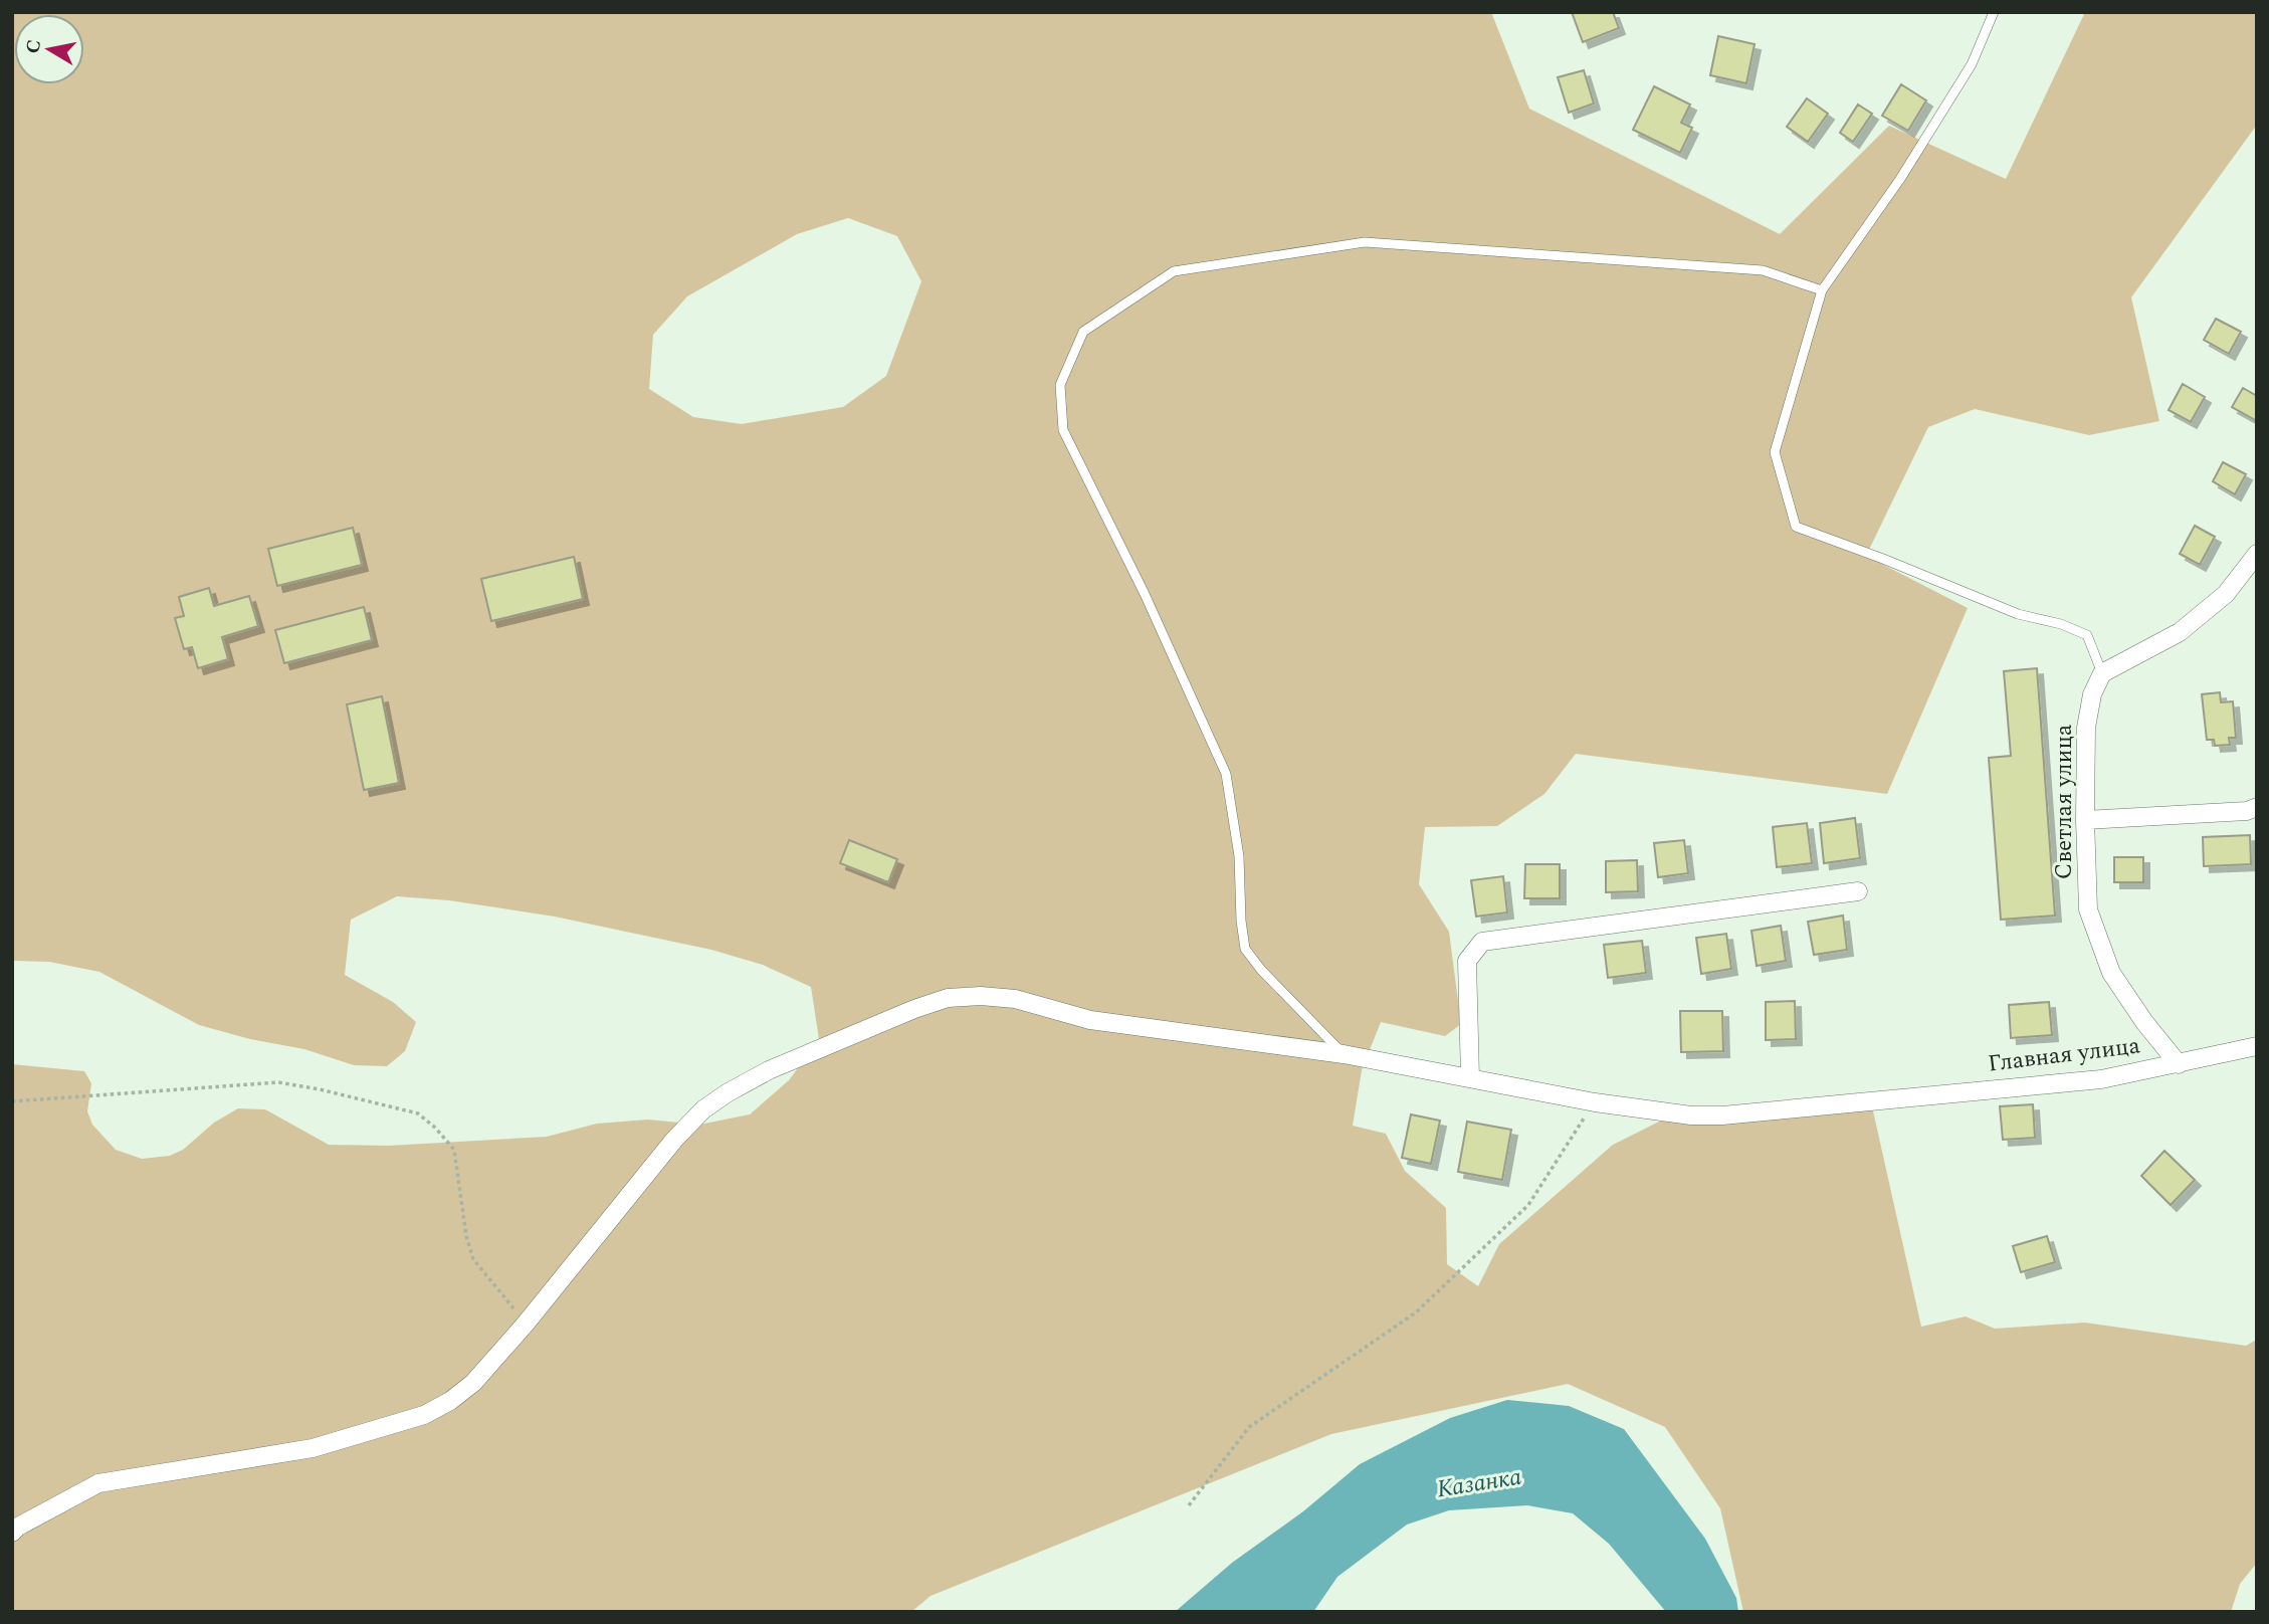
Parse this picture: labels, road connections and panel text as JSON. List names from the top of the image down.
{
  "streets": {
    "street": ["Светлая улица", "Главная улица"]
  },
  "crossings": [
    ["Светлая улица", "Главная улица"]
  ],
  "water": ["Казанка"],
  "north": "left"
}
